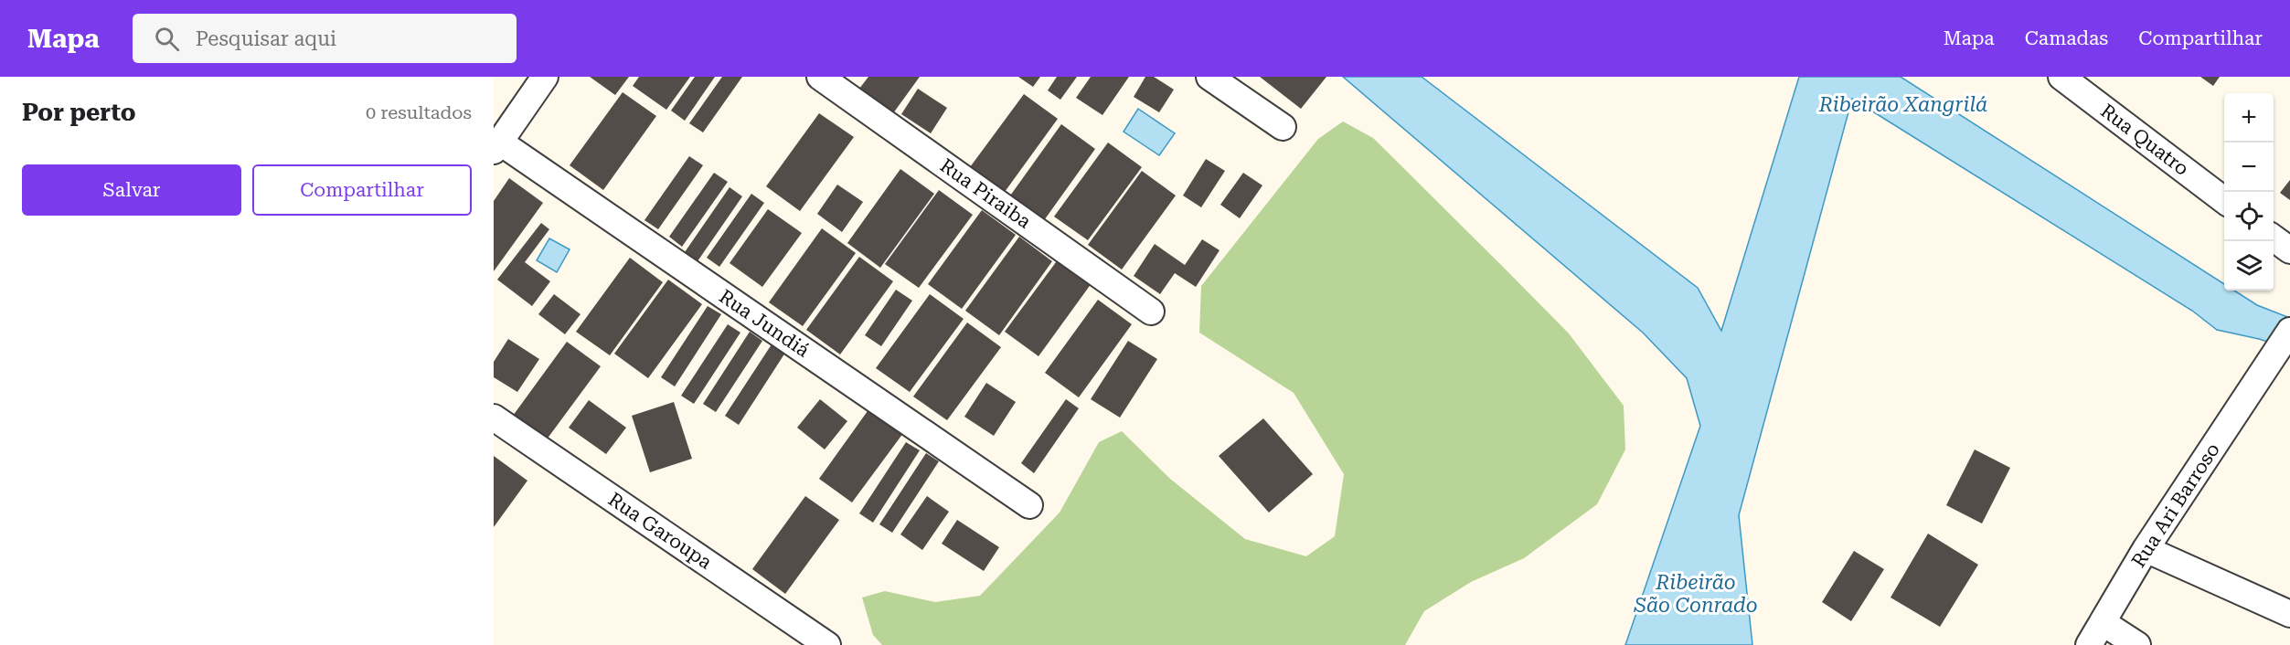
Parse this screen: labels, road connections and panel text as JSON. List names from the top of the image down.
{
  "streets": {
    "street": [
      "Rua Quatro",
      "Rua Piraiba",
      "Rua Jundiá",
      "Rua Ari Barroso",
      "Rua Garoupa"
    ]
  },
  "water": ["Ribeirão Xangrilá", "Ribeirão São Conrado"],
  "page": {
    "header": "Mapa",
    "search": "Pesquisar aqui",
    "nav": ["Mapa", "Camadas", "Compartilhar"],
    "heading": ["Por perto", "0 resultados"],
    "map_buttons": ["+", "−"],
    "buttons": ["Salvar", "Compartilhar"]
  }
}
